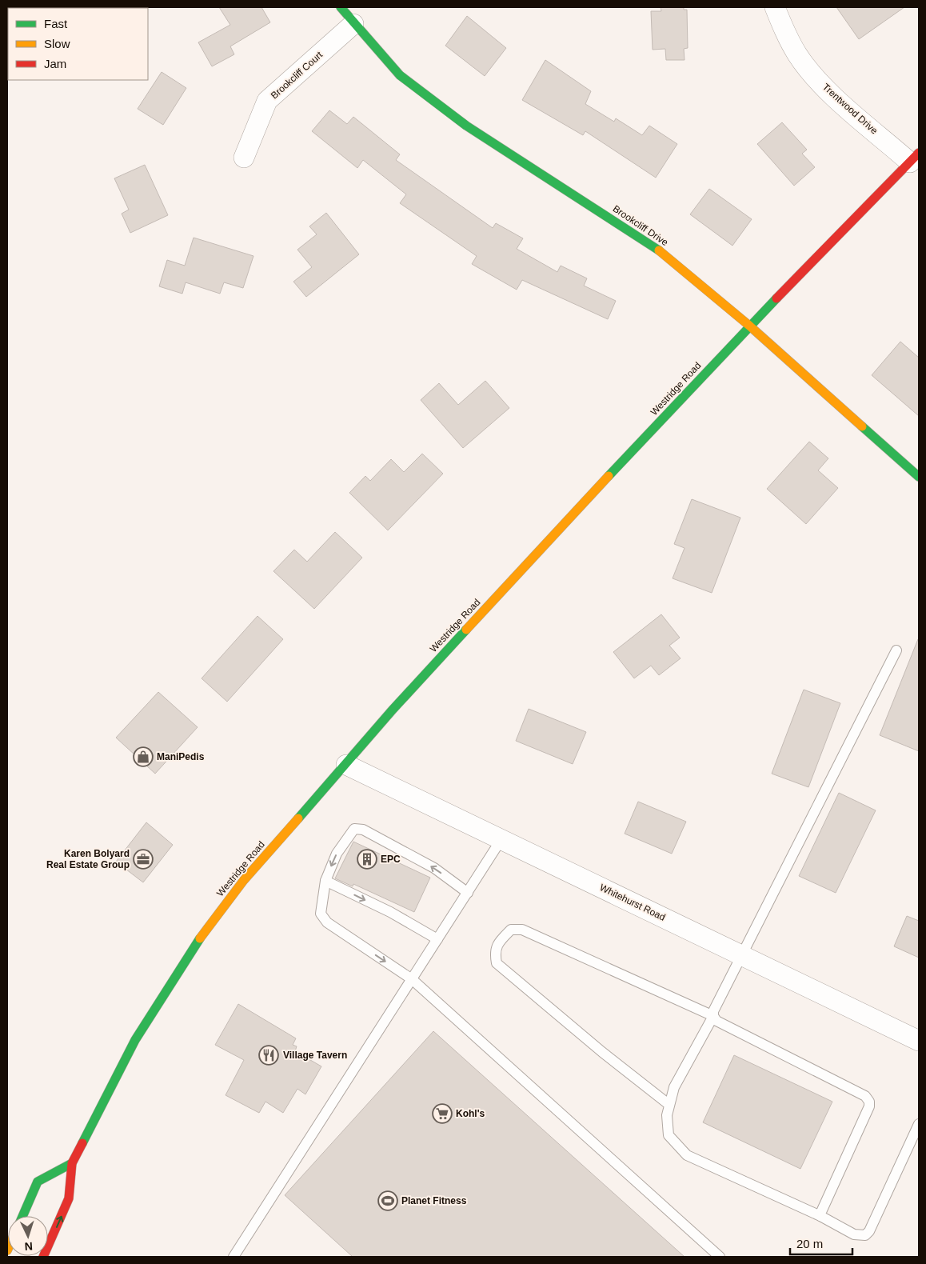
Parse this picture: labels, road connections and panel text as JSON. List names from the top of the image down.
{
  "streets": {
    "main road": ["Brookcliff Drive", "Westridge Road"],
    "street": ["Brookcliff Court", "Trentwood Drive", "Whitehurst Road"]
  },
  "crossings": [
    ["Brookcliff Court", "Brookcliff Drive"],
    ["Trentwood Drive", "Westridge Road"],
    ["Brookcliff Drive", "Westridge Road"],
    ["Westridge Road", "Whitehurst Road"]
  ],
  "places": {
    "shop": ["ManiPedis"],
    "office": ["Karen Bolyard Real Estate Group"],
    "building": ["EPC"],
    "restaurant": ["Village Tavern"],
    "supermarket": ["Kohl's"],
    "sports": ["Planet Fitness"]
  },
  "legend": ["Fast", "Slow", "Jam"],
  "scale_bar": "20 m",
  "north": "bottom"
}
